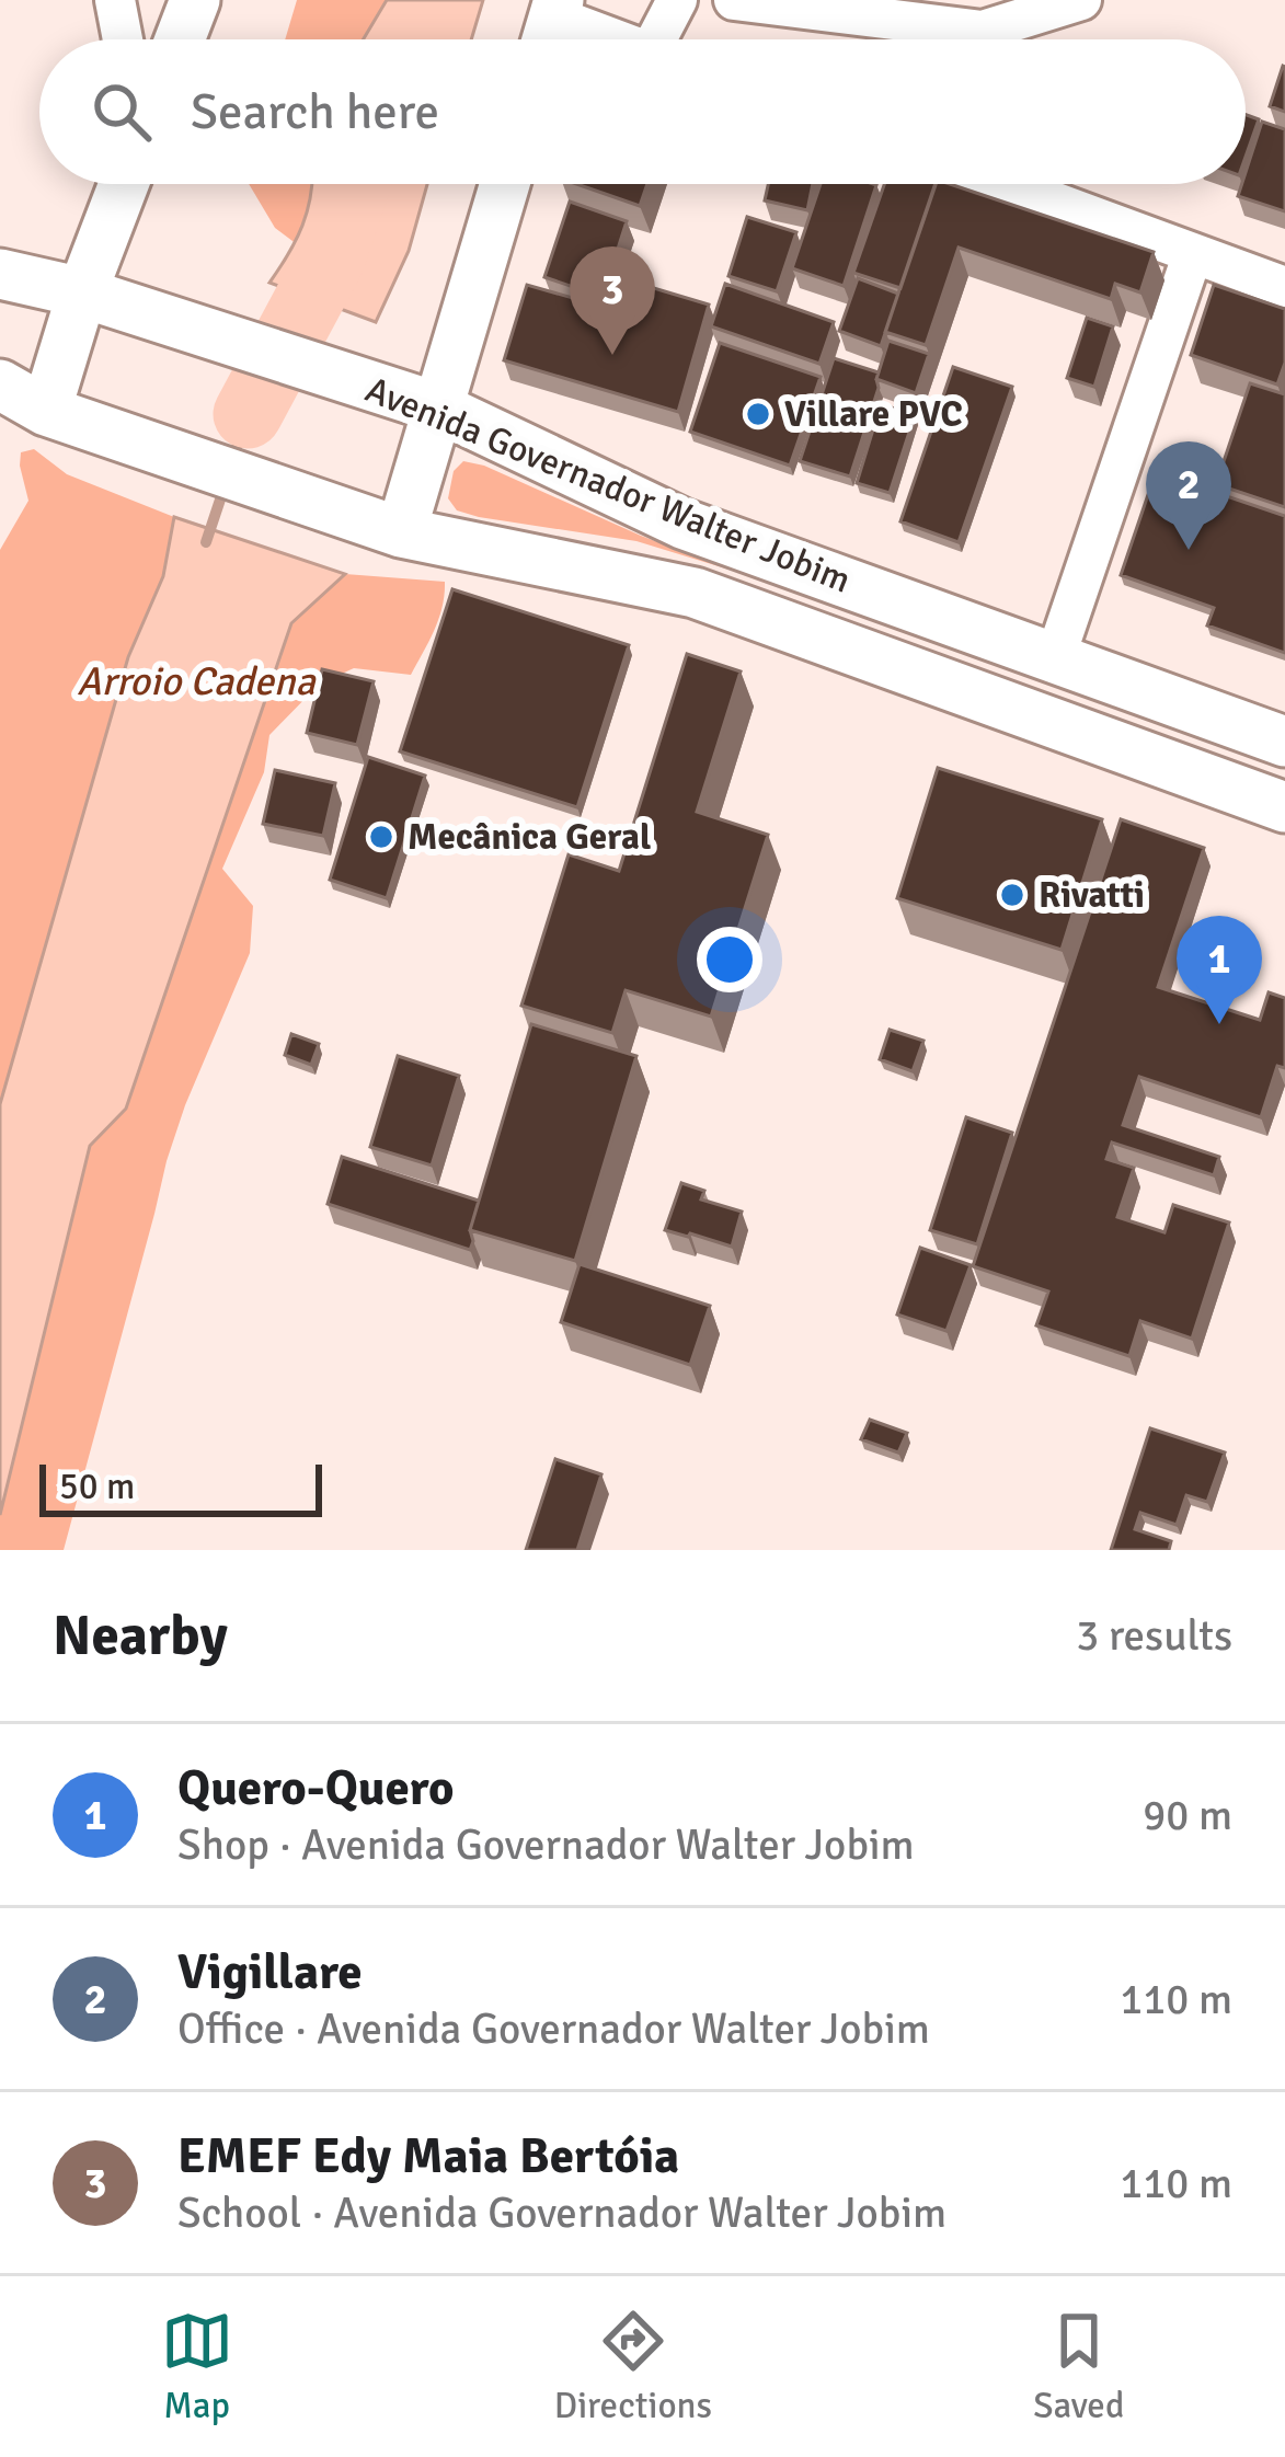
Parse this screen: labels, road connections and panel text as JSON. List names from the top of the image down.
{
  "streets": {
    "main road": ["Avenida Governador Walter Jobim"]
  },
  "water": ["Arroio Cadena"],
  "places": ["Villare PVC", "Mecânica Geral", "Rivatti"],
  "scale_bar": "50 m",
  "page": {
    "search": "Search here",
    "pins": ["3", "2", "1"],
    "scale": "50 m",
    "heading": ["Nearby", "3 results"],
    "list": [
      {
        "mark": "1",
        "name": "Quero-Quero",
        "note": "Shop · Avenida Governador Walter Jobim",
        "value": "90 m"
      },
      {
        "mark": "2",
        "name": "Vigillare",
        "note": "Office · Avenida Governador Walter Jobim",
        "value": "110 m"
      },
      {
        "mark": "3",
        "name": "EMEF Edy Maia Bertóia",
        "note": "School · Avenida Governador Walter Jobim",
        "value": "110 m"
      }
    ],
    "nav": ["Map", "Directions", "Saved"]
  }
}
